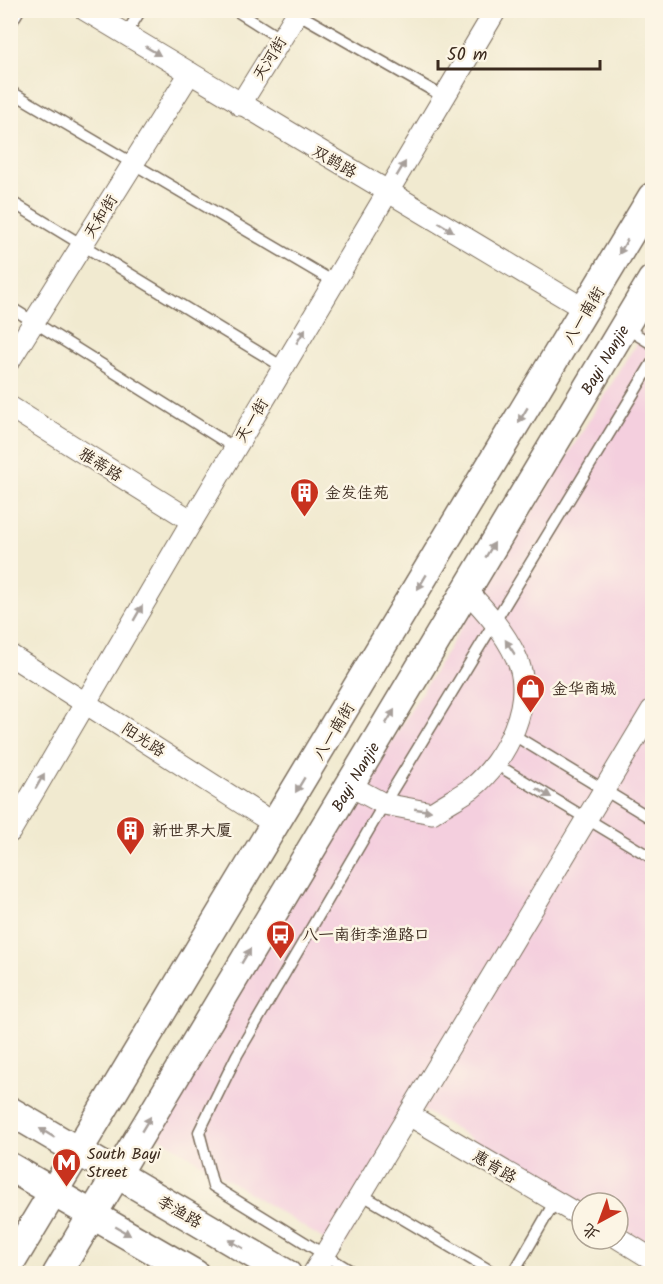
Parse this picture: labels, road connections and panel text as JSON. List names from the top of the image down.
{
  "streets": {
    "main road": ["八一南街", "Bayi Nanjie", "李渔路"],
    "street": [
      "天河街",
      "双鹊路",
      "天和街",
      "天一街",
      "雅蒂路",
      "阳光路",
      "惠肯路"
    ]
  },
  "crossings": [
    ["天河街", "双鹊路"],
    ["双鹊路", "天和街"],
    ["双鹊路", "八一南街"],
    ["双鹊路", "天一街"],
    ["八一南街", "阳光路"],
    ["八一南街", "李渔路"],
    ["Bayi Nanjie", "李渔路"],
    ["天一街", "雅蒂路"],
    ["天一街", "阳光路"]
  ],
  "one_way": [
    "双鹊路",
    "八一南街",
    "Bayi Nanjie",
    "天一街"
  ],
  "places": {
    "building": ["金发佳苑", "新世界大厦"],
    "shop": ["金华商城"],
    "bus stop": ["八一南街李渔路口"],
    "metro station": ["South Bayi Street"]
  },
  "scale_bar": "50 m",
  "north": "bottom left"
}
